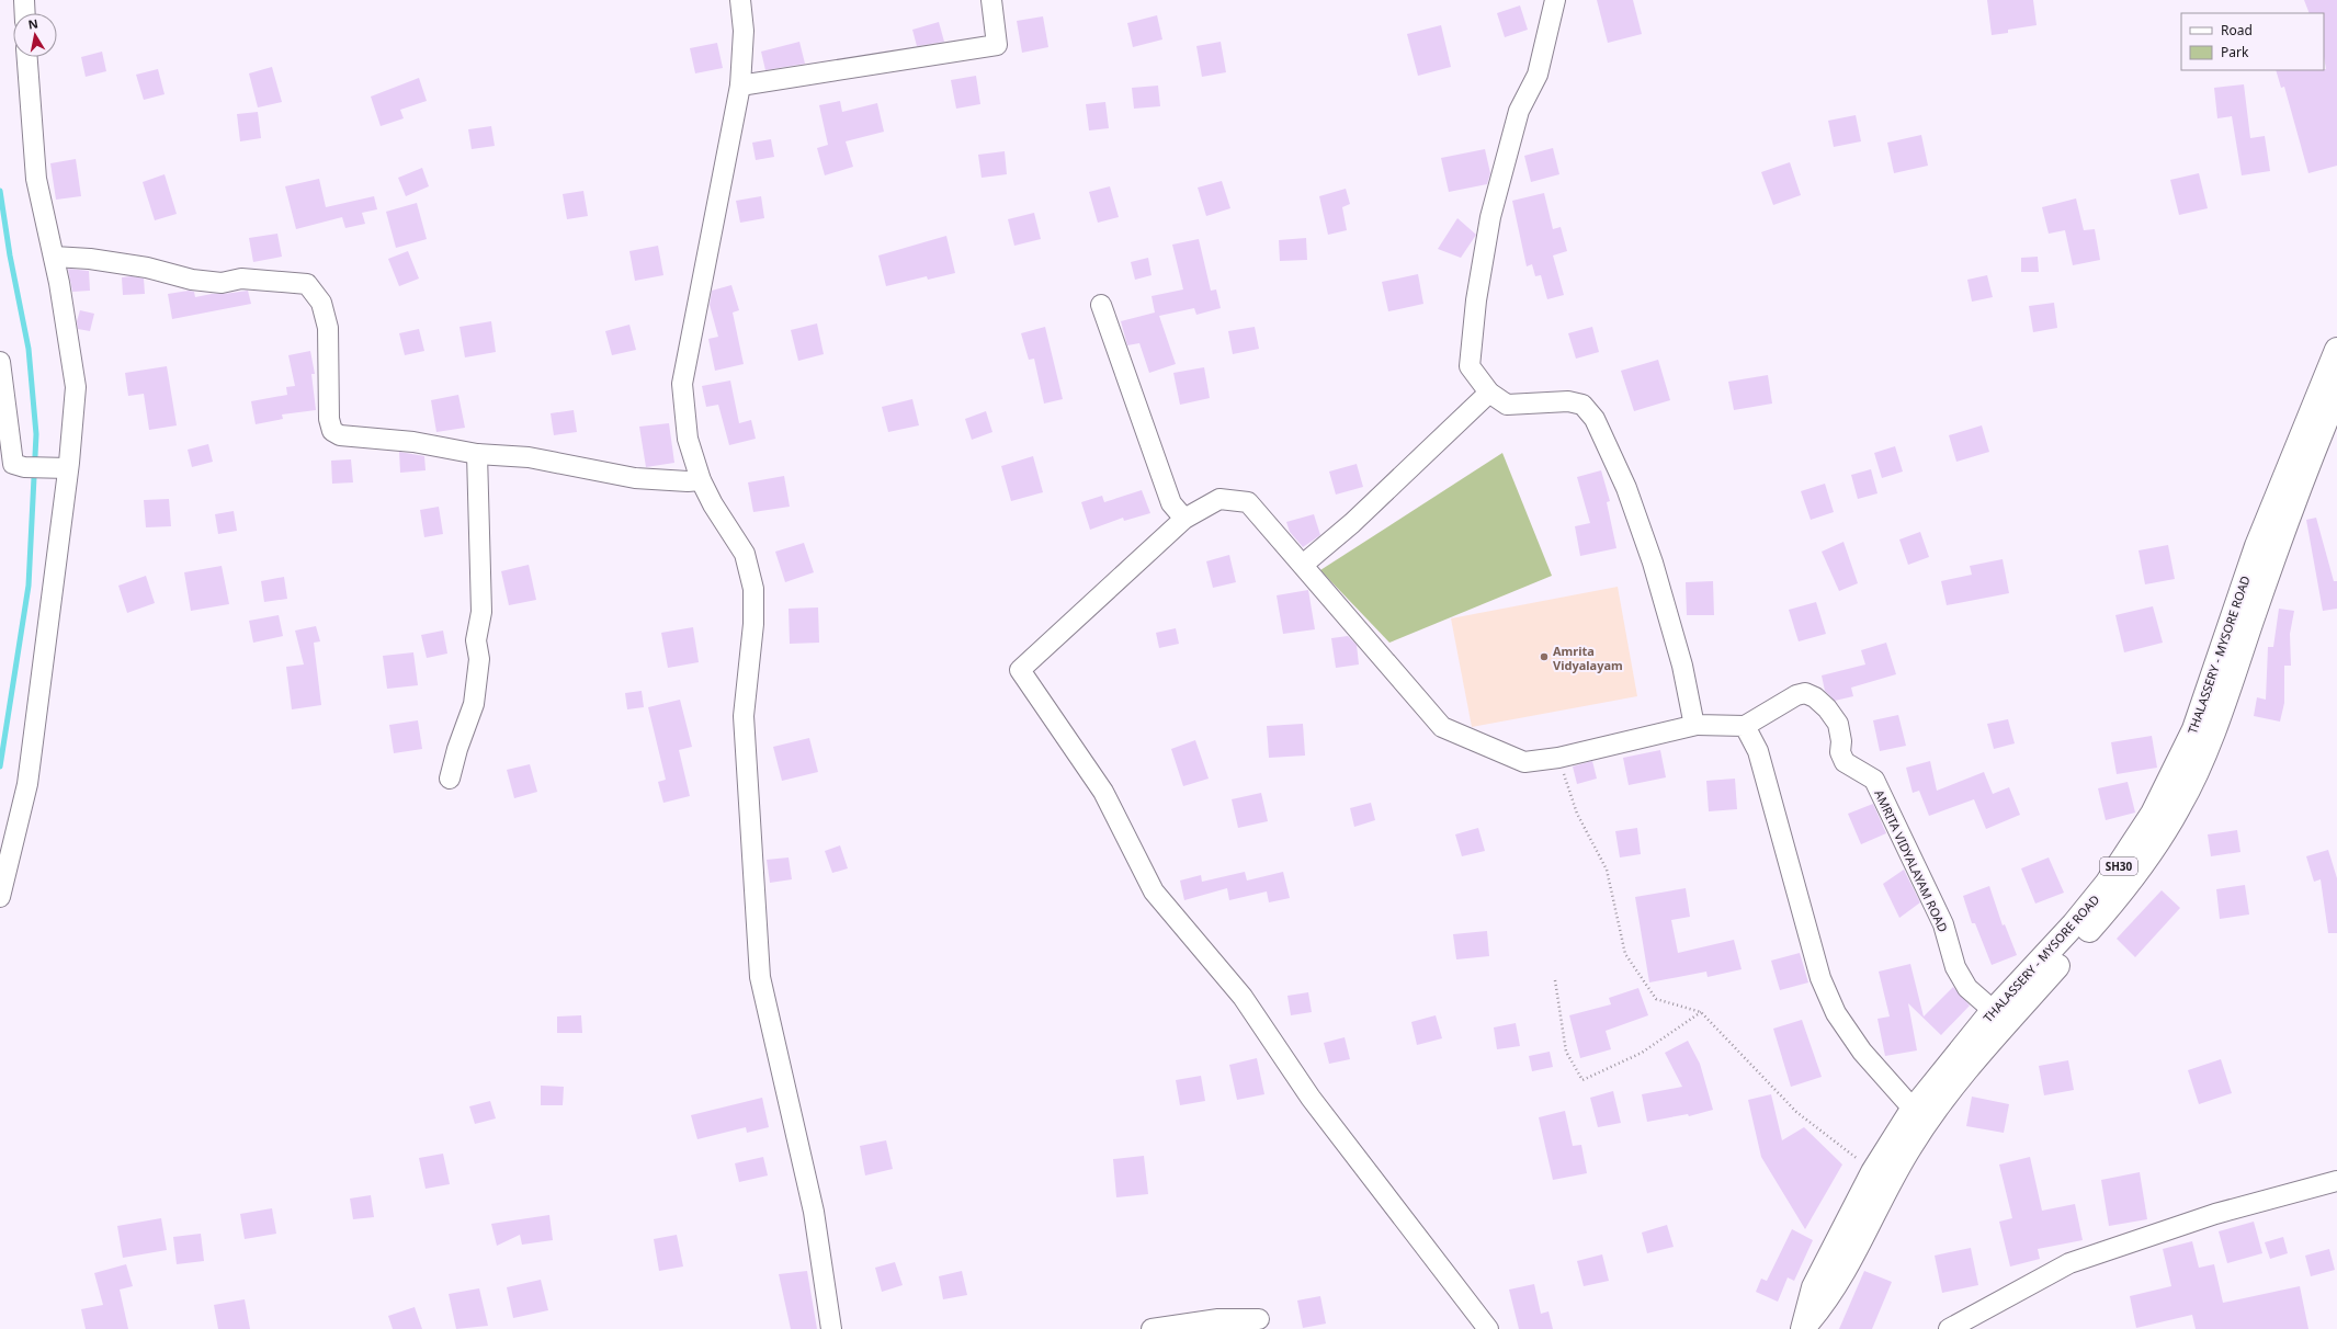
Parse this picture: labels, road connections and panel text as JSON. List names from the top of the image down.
{
  "streets": {
    "main road": ["THALASSERY - MYSORE ROAD", "SH30"],
    "street": ["AMRITA VIDYALAYAM ROAD"]
  },
  "crossings": [
    ["THALASSERY - MYSORE ROAD", "AMRITA VIDYALAYAM ROAD"]
  ],
  "places": ["Amrita Vidyalayam"],
  "legend": ["Road", "Park"],
  "north": "top"
}
